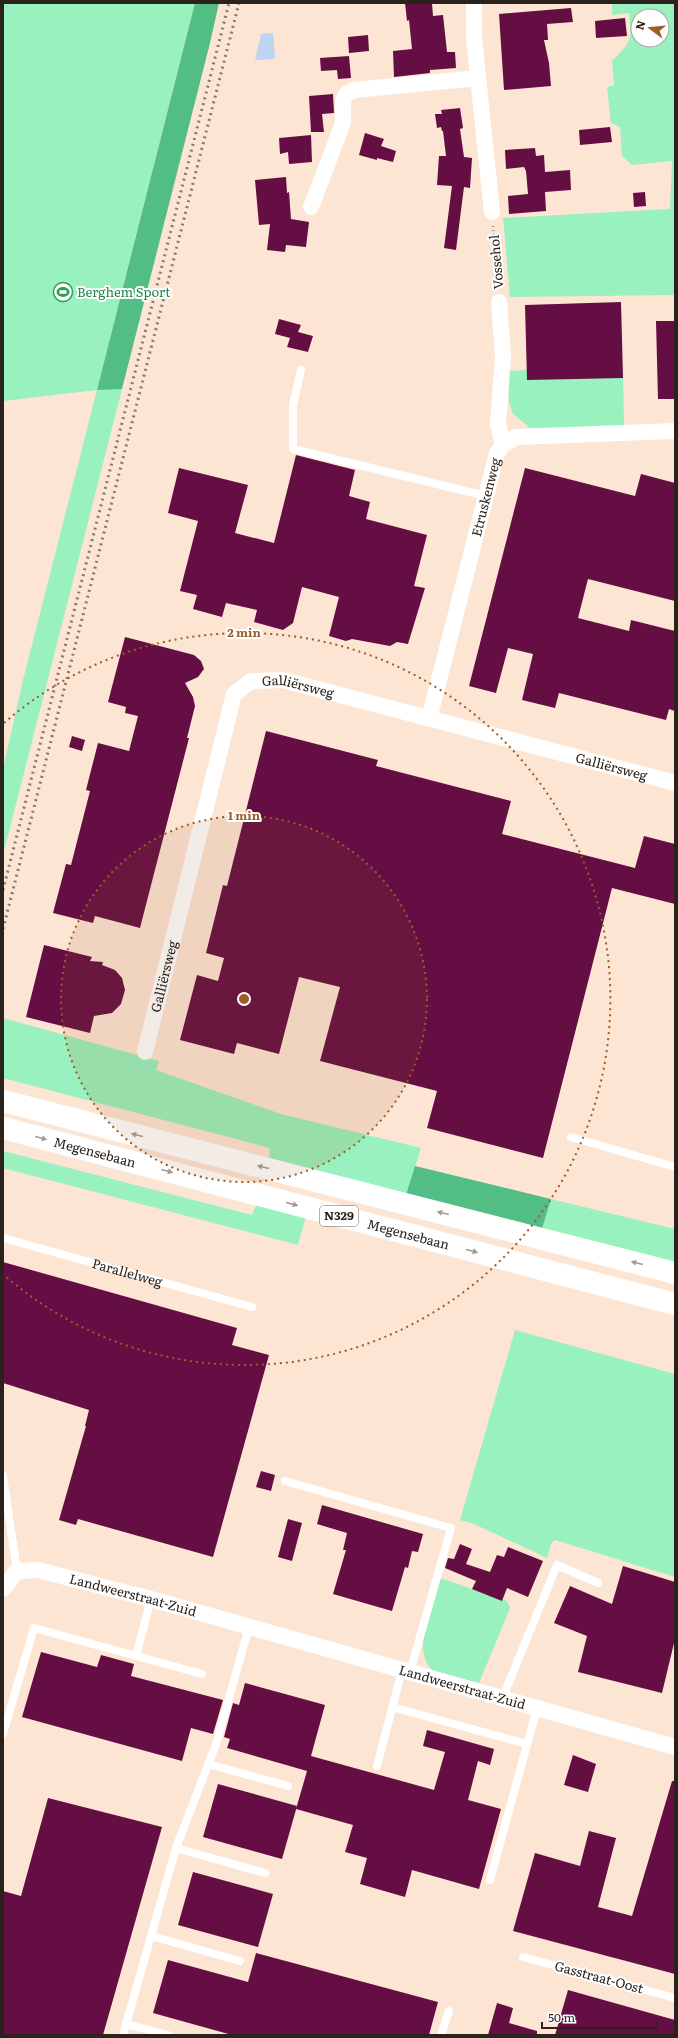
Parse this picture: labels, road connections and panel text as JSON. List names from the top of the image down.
{
  "streets": {
    "main road": ["Megensebaan", "N329"],
    "street": [
      "Vossehol",
      "Etruskenweg",
      "Galliërsweg",
      "Landweerstraat-Zuid"
    ],
    "lane": ["Parallelweg", "Gasstraat-Oost"]
  },
  "crossings": [
    ["Vossehol", "Etruskenweg"],
    ["Etruskenweg", "Galliërsweg"]
  ],
  "places": {
    "sports": ["Berghem Sport"]
  },
  "scale_bar": "50 m",
  "north": "left",
  "rings": ["2 min", "1 min"]
}
